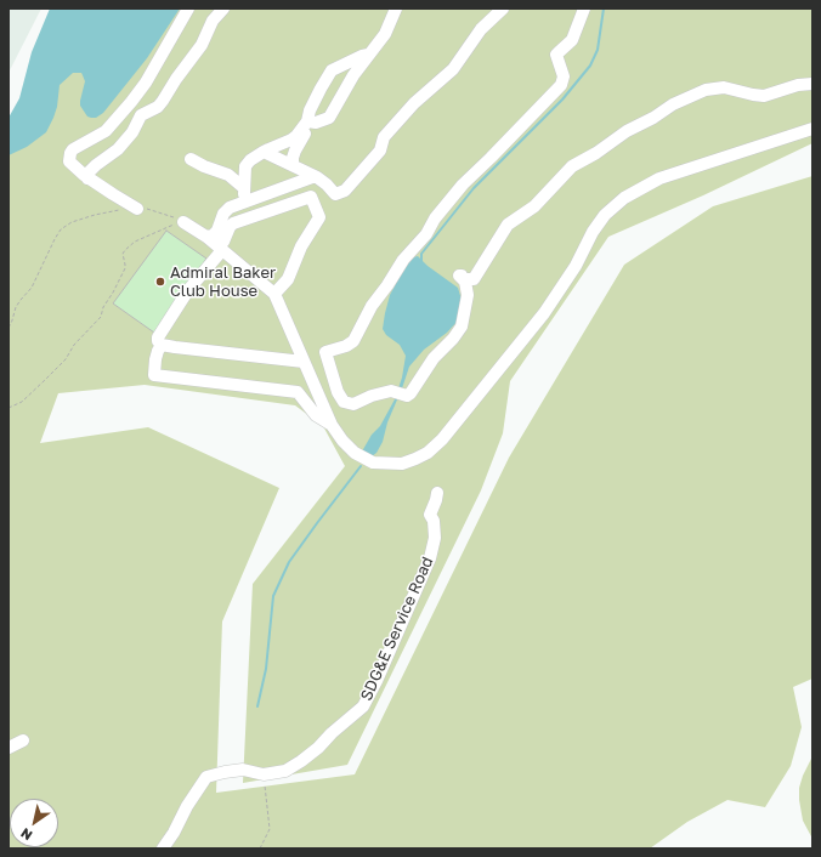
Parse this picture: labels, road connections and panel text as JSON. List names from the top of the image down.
{
  "streets": {
    "lane": ["SDG&E Service Road"]
  },
  "places": ["Admiral Baker Club House"],
  "north": "bottom left"
}
